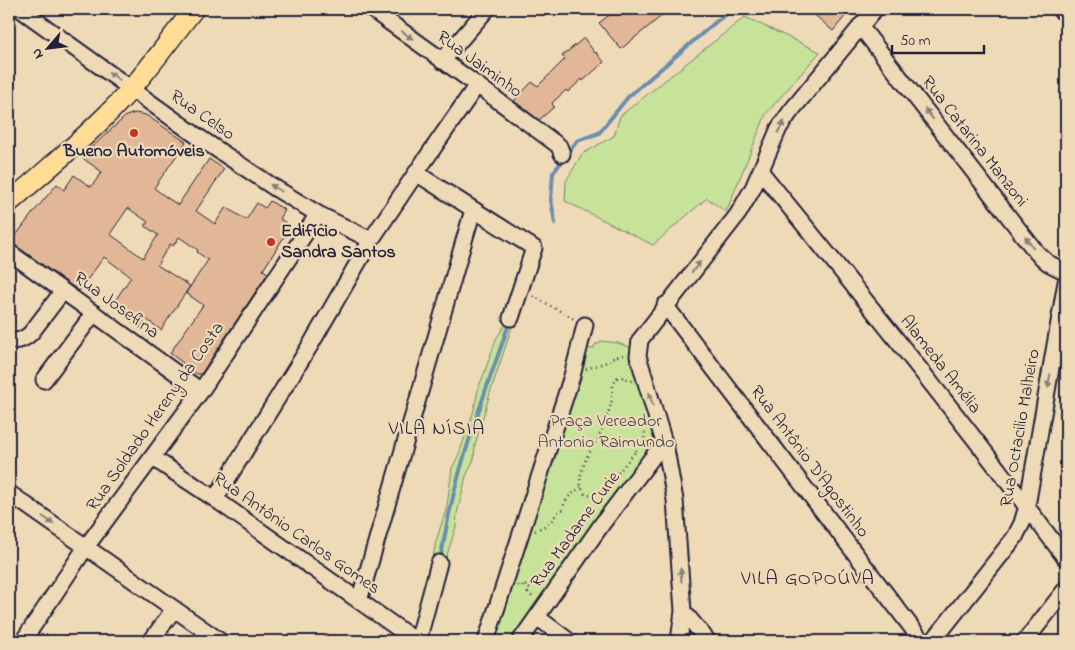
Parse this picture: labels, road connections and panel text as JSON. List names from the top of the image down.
{
  "streets": {
    "street": [
      "Rua Jaiminho",
      "Rua Celso",
      "Rua Catarina Manzoni",
      "Rua Josefina",
      "Alameda Amélia",
      "Rua Soldado Hereny da Costa",
      "Rua Octacilio Malheiro",
      "Rua Antônio D'Agostinho",
      "Rua Madame Curie",
      "Rua Antônio Carlos Gomes"
    ]
  },
  "crossings": [
    ["Rua Celso", "Rua Soldado Hereny da Costa"],
    ["Rua Josefina", "Rua Soldado Hereny da Costa"],
    ["Alameda Amélia", "Rua Octacilio Malheiro"],
    ["Rua Soldado Hereny da Costa", "Rua Antônio Carlos Gomes"]
  ],
  "one_way": [
    "Rua Jaiminho",
    "Rua Celso",
    "Rua Catarina Manzoni",
    "Rua Octacilio Malheiro"
  ],
  "districts": ["VILA NÍSIA", "VILA GOPOÚVA"],
  "parks": ["Praça Vereador Antonio Raimundo"],
  "places": ["Bueno Automóveis", "Edifício Sandra Santos"],
  "scale_bar": "50 m",
  "north": "bottom left"
}
